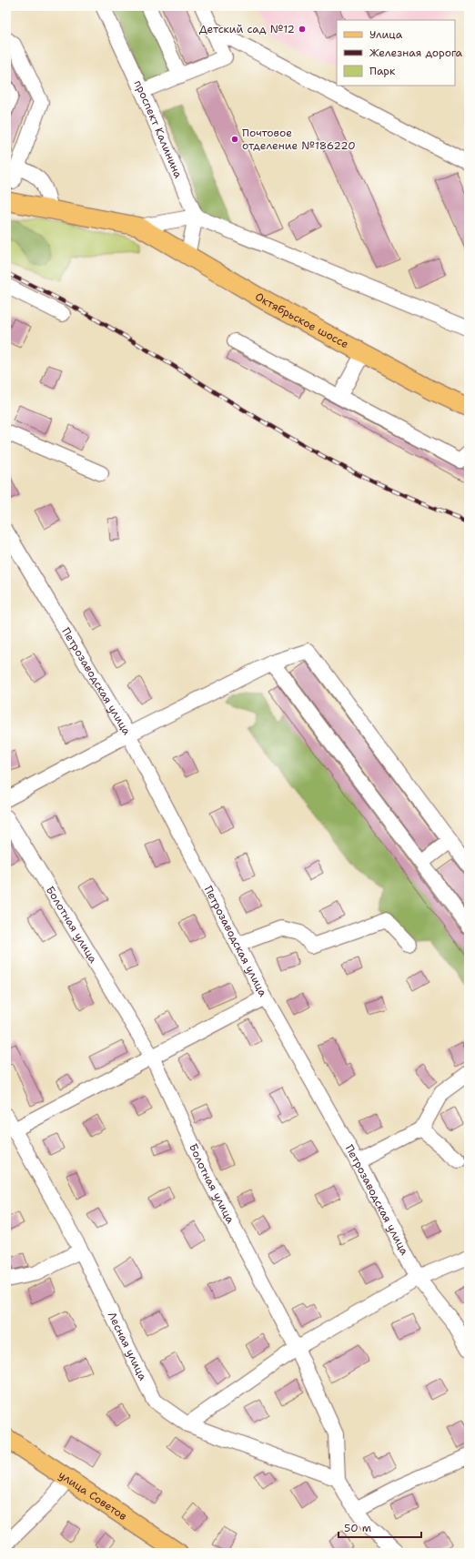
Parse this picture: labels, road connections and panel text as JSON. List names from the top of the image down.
{
  "streets": {
    "main road": ["Октябрьское шоссе", "улица Советов"],
    "street": [
      "проспект Калинина",
      "Петрозаводская улица",
      "Болотная улица",
      "Лесная улица"
    ]
  },
  "crossings": [
    ["проспект Калинина", "Октябрьское шоссе"],
    ["Болотная улица", "Лесная улица"]
  ],
  "places": ["Детский сад №12", "Почтовое отделение №186220"],
  "legend": ["Улица", "Железная дорога", "Парк"],
  "scale_bar": "50 m"
}
